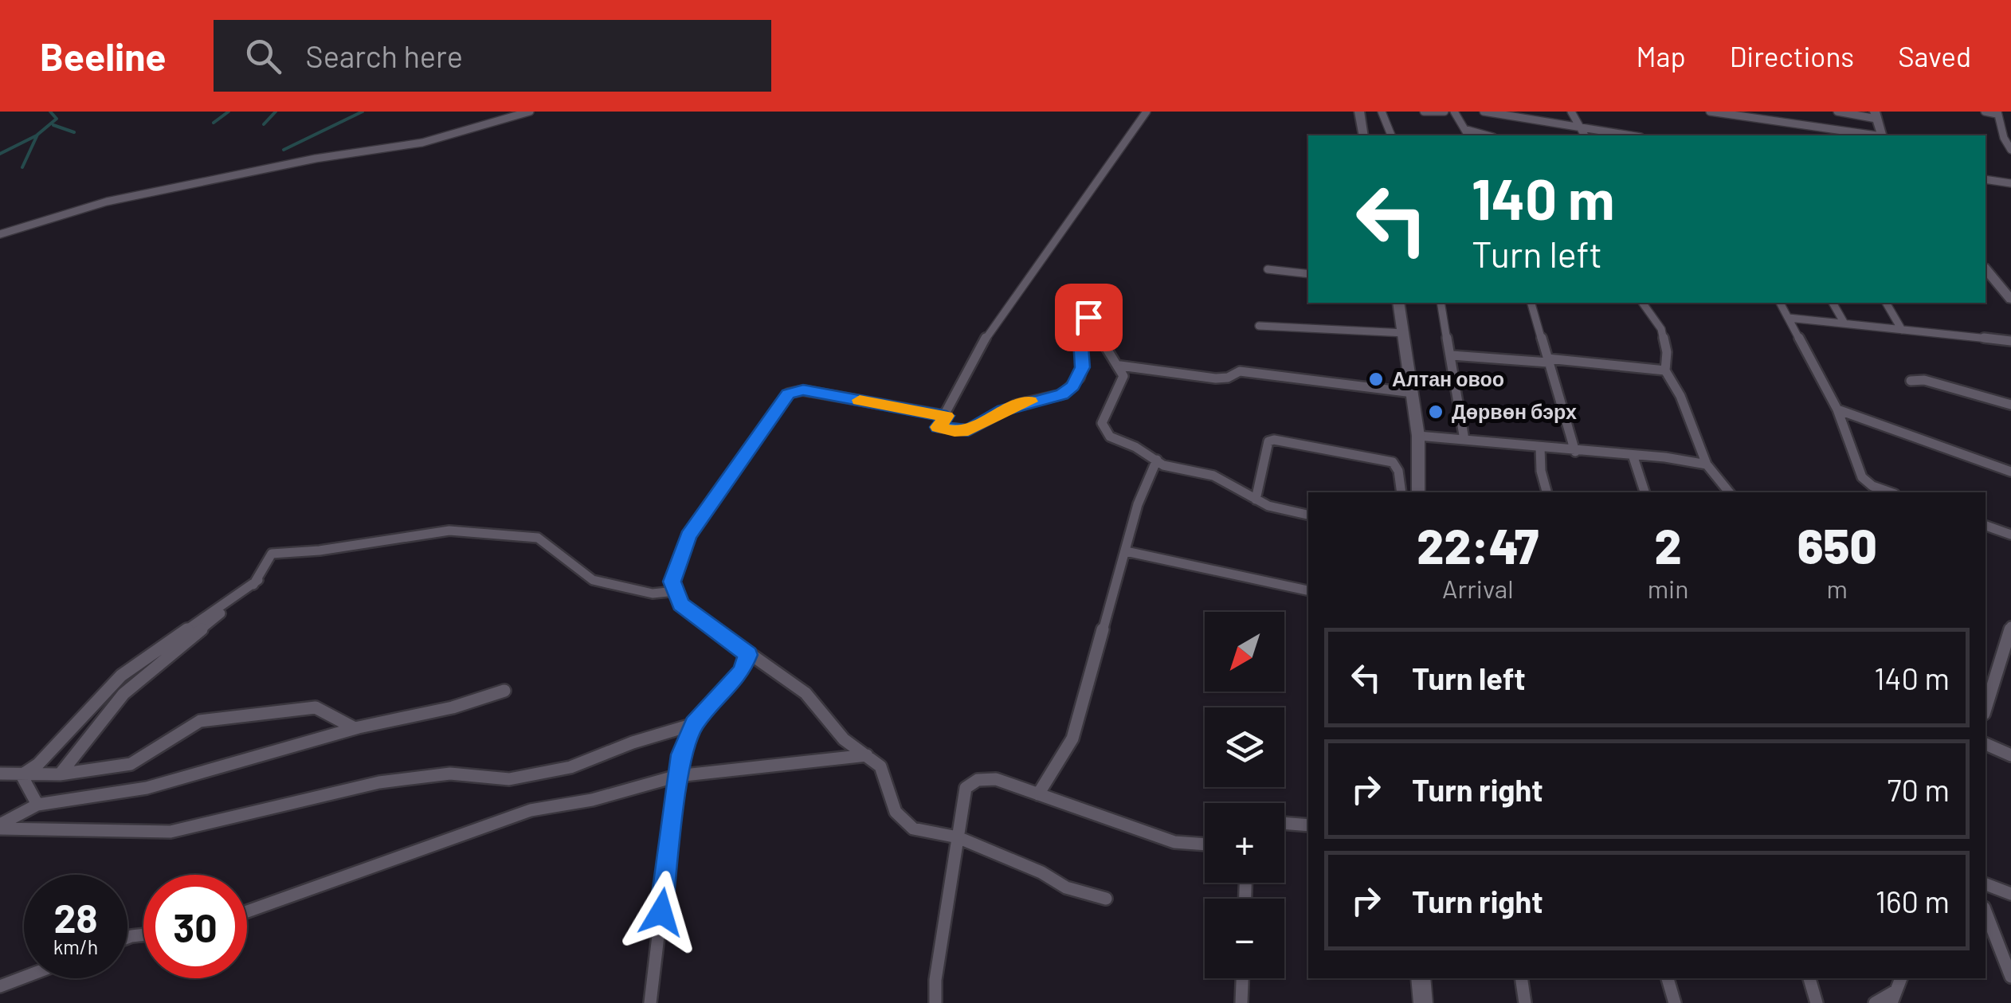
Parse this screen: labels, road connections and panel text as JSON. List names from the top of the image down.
{
  "places": ["Алтан овоо", "Дөрвөн бэрх"],
  "north": "bottom left",
  "page": {
    "header": "Beeline",
    "search": "Search here",
    "nav": ["Map", "Directions", "Saved"],
    "turn": ["140 m", "Turn left"],
    "eta": [
      "22:47",
      "Arrival",
      "2",
      "min",
      "650",
      "m"
    ],
    "map_buttons": ["+", "−"],
    "list": [
      {
        "name": "Turn left",
        "value": "140 m"
      },
      {
        "name": "Turn right",
        "value": "70 m"
      },
      {
        "name": "Turn right",
        "value": "160 m"
      }
    ],
    "speed": "28 km/h",
    "limit": "30"
  }
}
